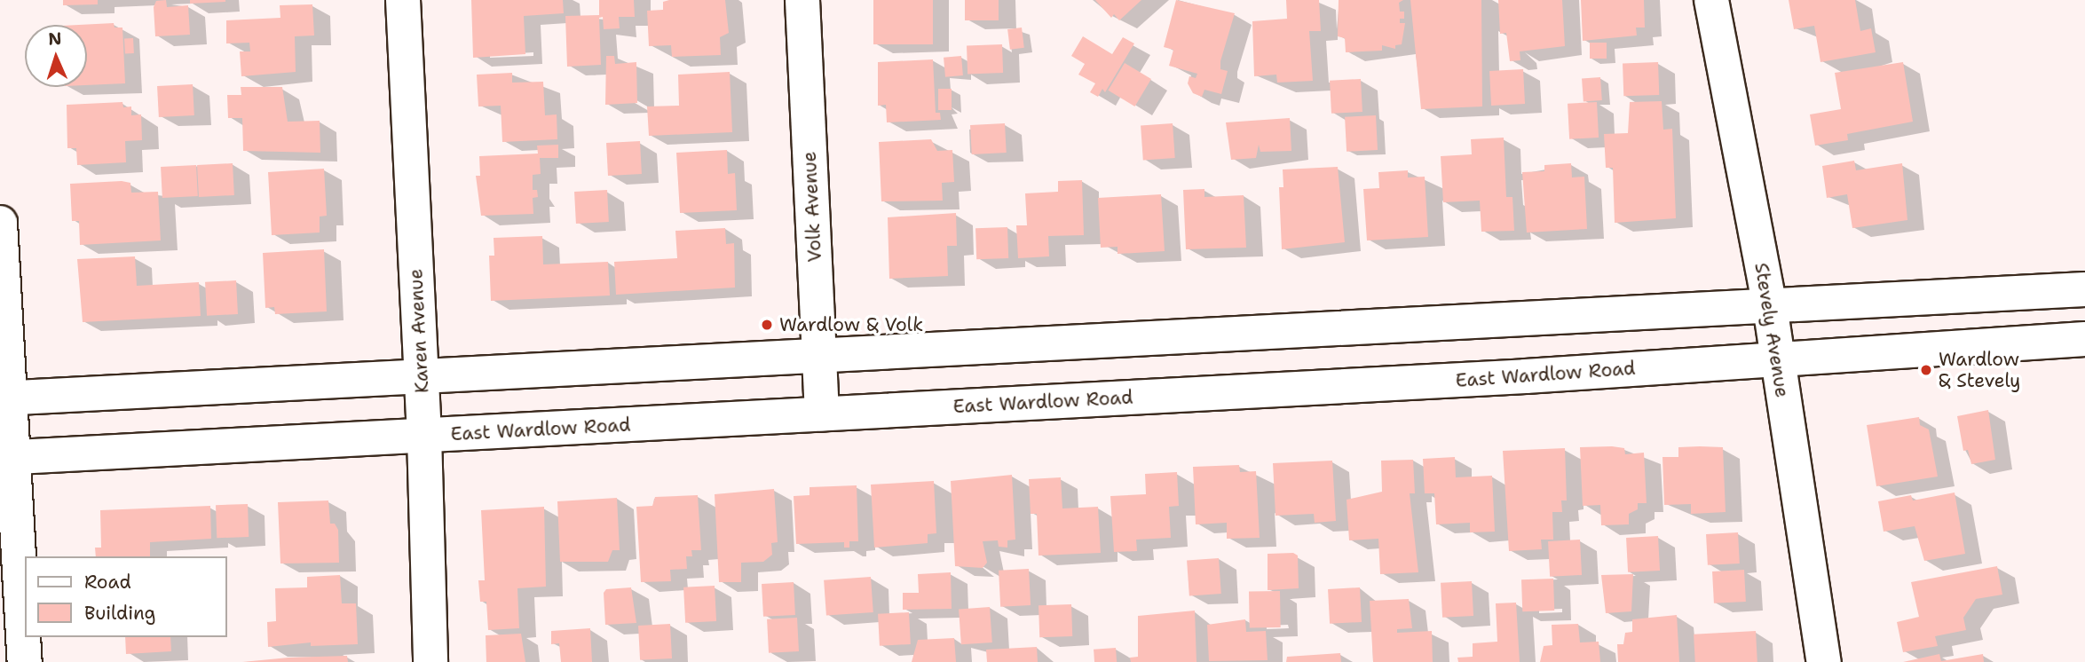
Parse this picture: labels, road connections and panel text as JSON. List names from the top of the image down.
{
  "streets": {
    "main road": [
      "Volk Avenue",
      "Stevely Avenue",
      "Karen Avenue",
      "East Wardlow Road"
    ]
  },
  "crossings": [
    ["Volk Avenue", "East Wardlow Road"],
    ["Stevely Avenue", "East Wardlow Road"],
    ["Karen Avenue", "East Wardlow Road"]
  ],
  "places": ["Wardlow & Volk", "Wardlow & Stevely"],
  "legend": ["Road", "Building"],
  "north": "top"
}
